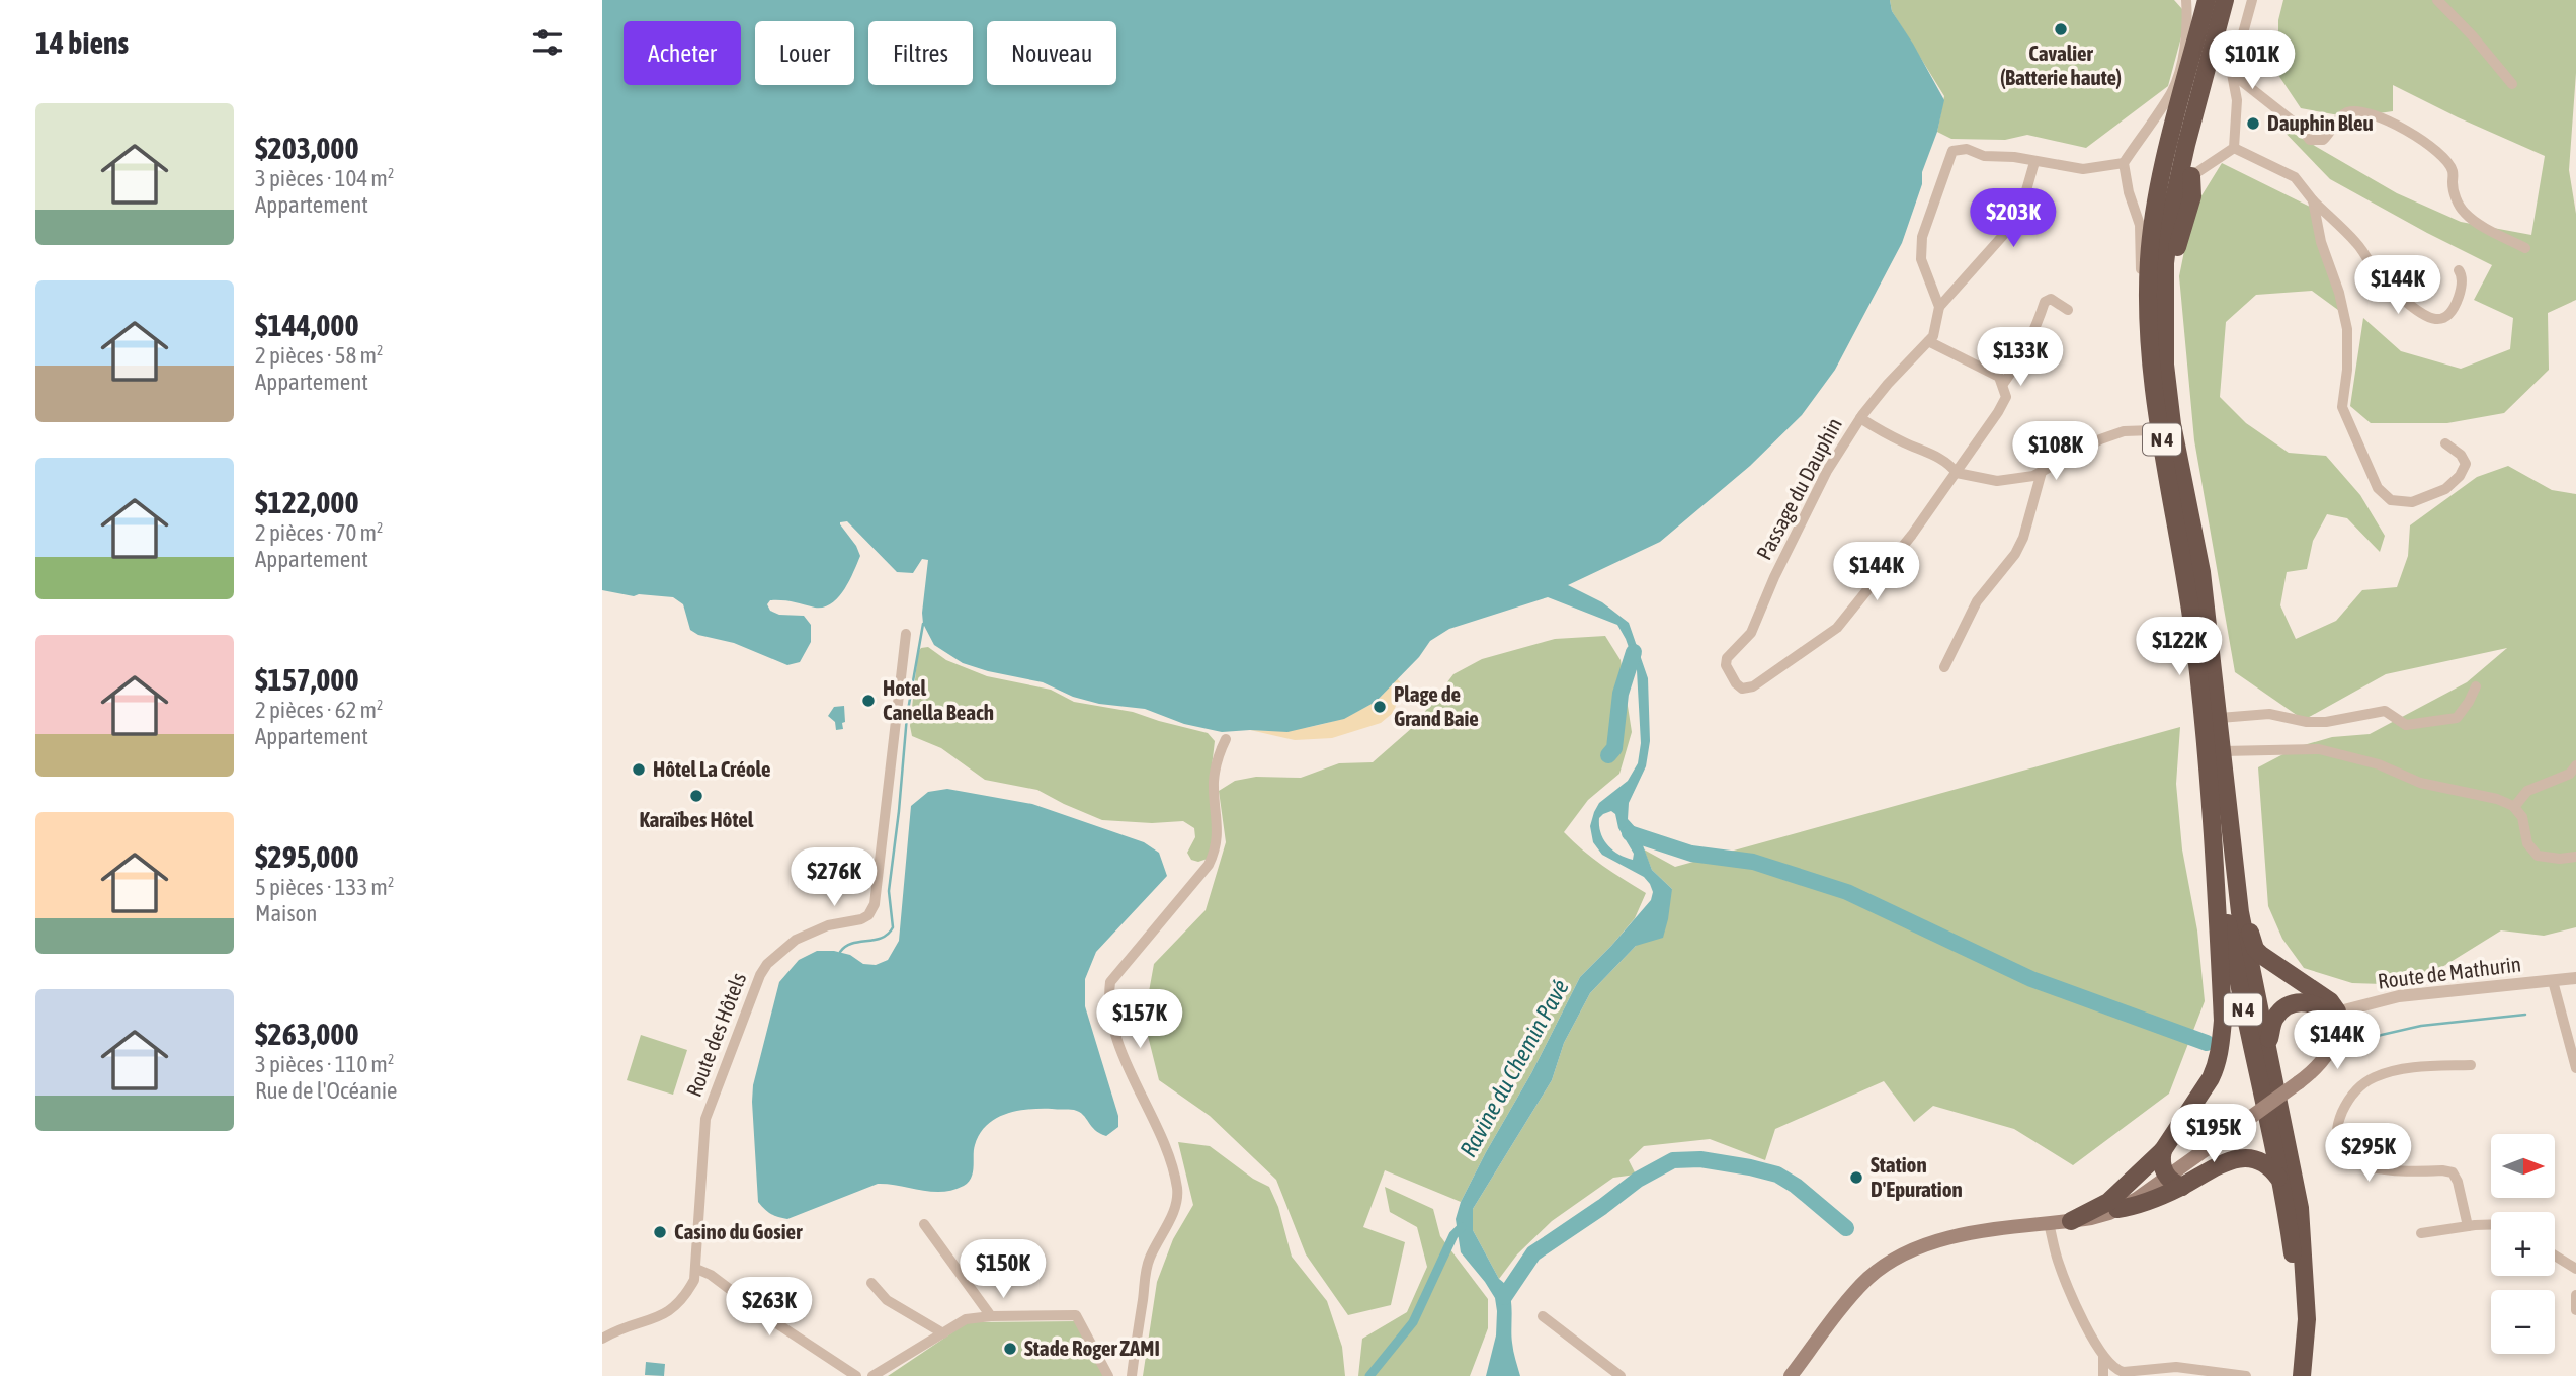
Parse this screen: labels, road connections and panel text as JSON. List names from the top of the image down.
{
  "streets": {
    "highway": ["N 4"],
    "street": ["Passage du Dauphin", "Route de Mathurin", "Route des Hôtels"]
  },
  "water": ["Ravine du Chemin Pavé"],
  "places": [
    "Cavalier (Batterie haute)",
    "Dauphin Bleu",
    "Hotel Canella Beach",
    "Plage de Grand Baie",
    "Hôtel La Créole",
    "Karaïbes Hôtel",
    "Station D'Epuration",
    "Casino du Gosier",
    "Stade Roger ZAMI"
  ],
  "north": "right",
  "page": {
    "heading": "14 biens",
    "chip": [
      "Acheter",
      "Louer",
      "Filtres",
      "Nouveau"
    ],
    "price": [
      "$101K",
      "$203K",
      "$144K",
      "$133K",
      "$108K",
      "$144K",
      "$122K",
      "$276K",
      "$157K",
      "$144K",
      "$195K",
      "$295K",
      "$150K",
      "$263K"
    ],
    "list": [
      {
        "name": "$203,000",
        "note": "3 pièces · 104 m² · Appartement"
      },
      {
        "name": "$144,000",
        "note": "2 pièces · 58 m² · Appartement"
      },
      {
        "name": "$122,000",
        "note": "2 pièces · 70 m² · Appartement"
      },
      {
        "name": "$157,000",
        "note": "2 pièces · 62 m² · Appartement"
      },
      {
        "name": "$295,000",
        "note": "5 pièces · 133 m² · Maison"
      },
      {
        "name": "$263,000",
        "note": "3 pièces · 110 m² · Rue de l'Océanie"
      }
    ],
    "map_buttons": ["+", "−"]
  }
}
